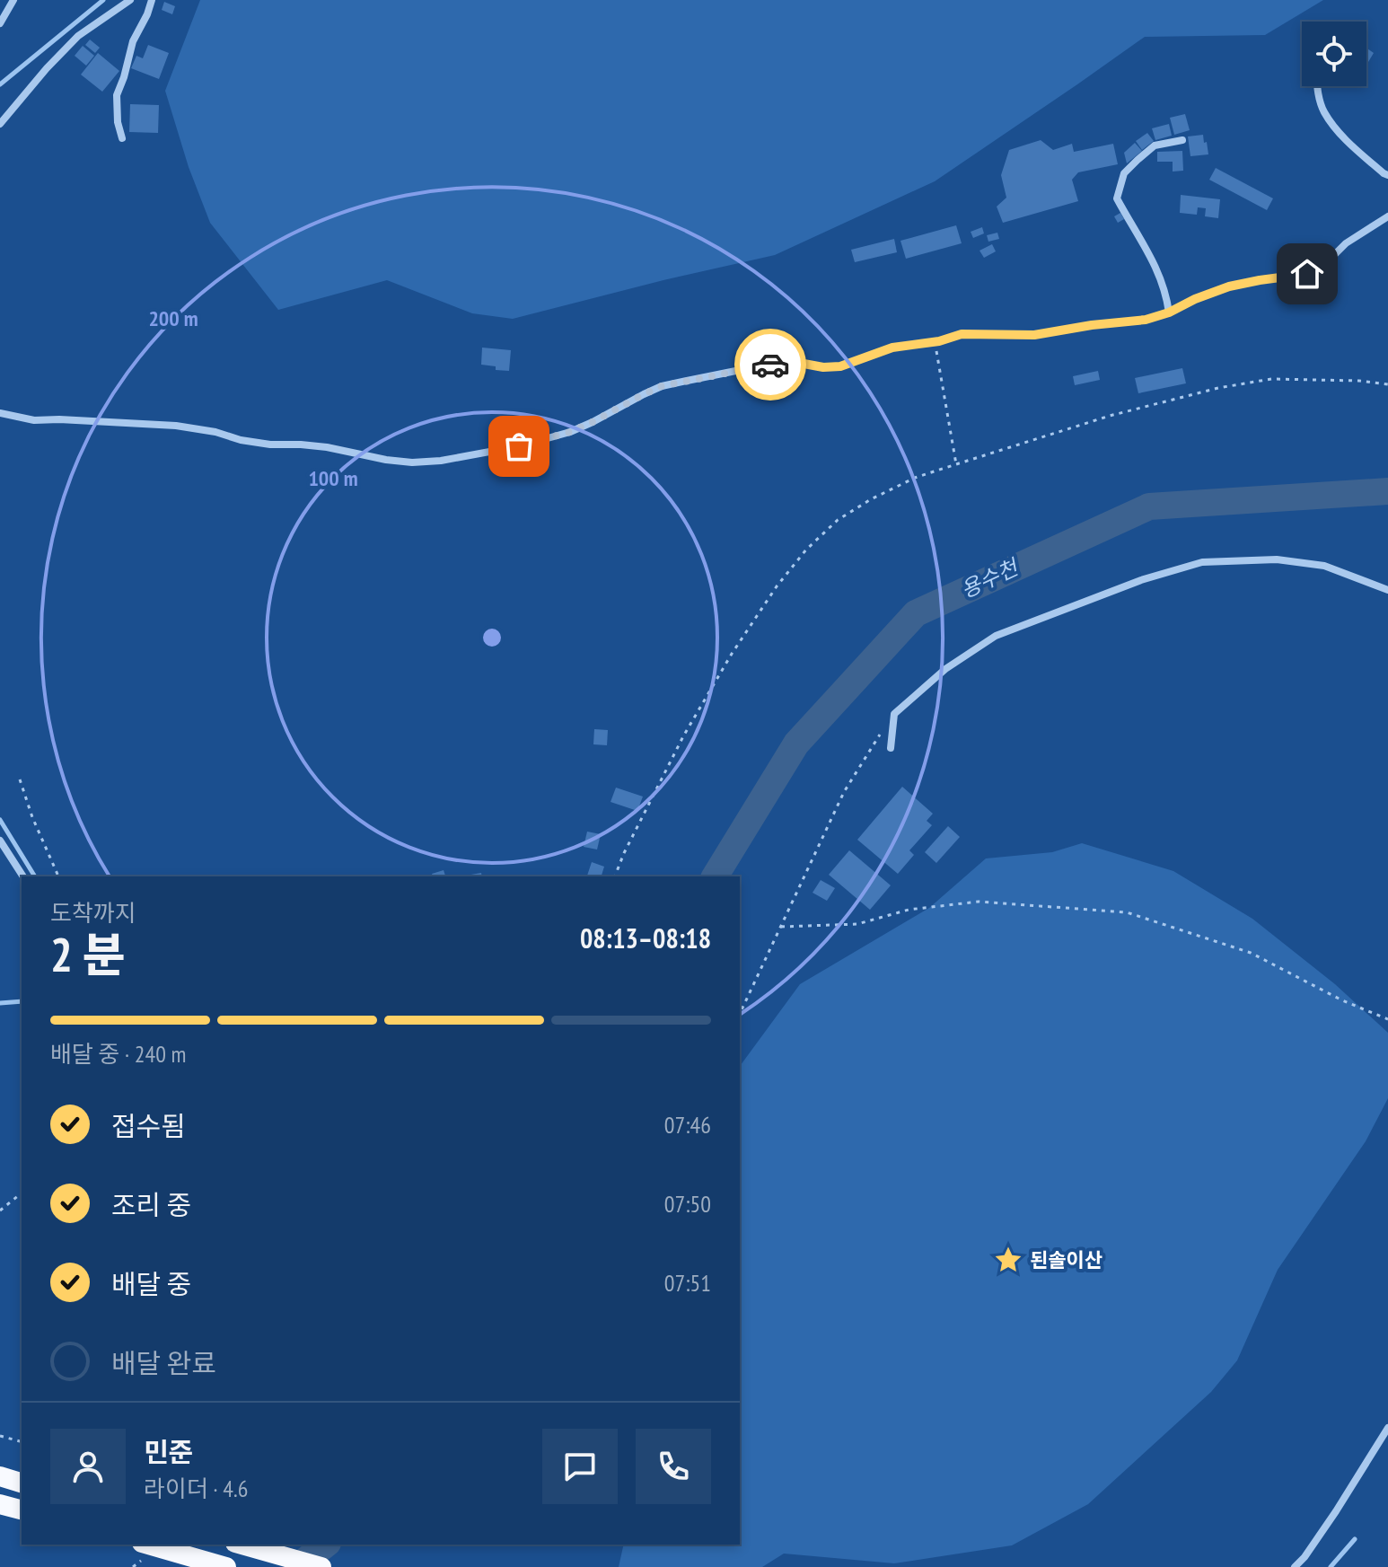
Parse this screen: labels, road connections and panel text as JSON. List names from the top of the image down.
{
  "water": ["용수천"],
  "places": {
    "place": ["된솔이산"]
  },
  "page": {
    "heading": ["2 분", "도착까지", "08:13–08:18"],
    "panel": ["민준", "라이더 · 4.6"],
    "bar": "배달 중 · 240 m",
    "list": [
      ["접수됨", "07:46"],
      ["조리 중", "07:50"],
      ["배달 중", "07:51"],
      "배달 완료"
    ]
  },
  "rings": ["200 m", "100 m"]
}
